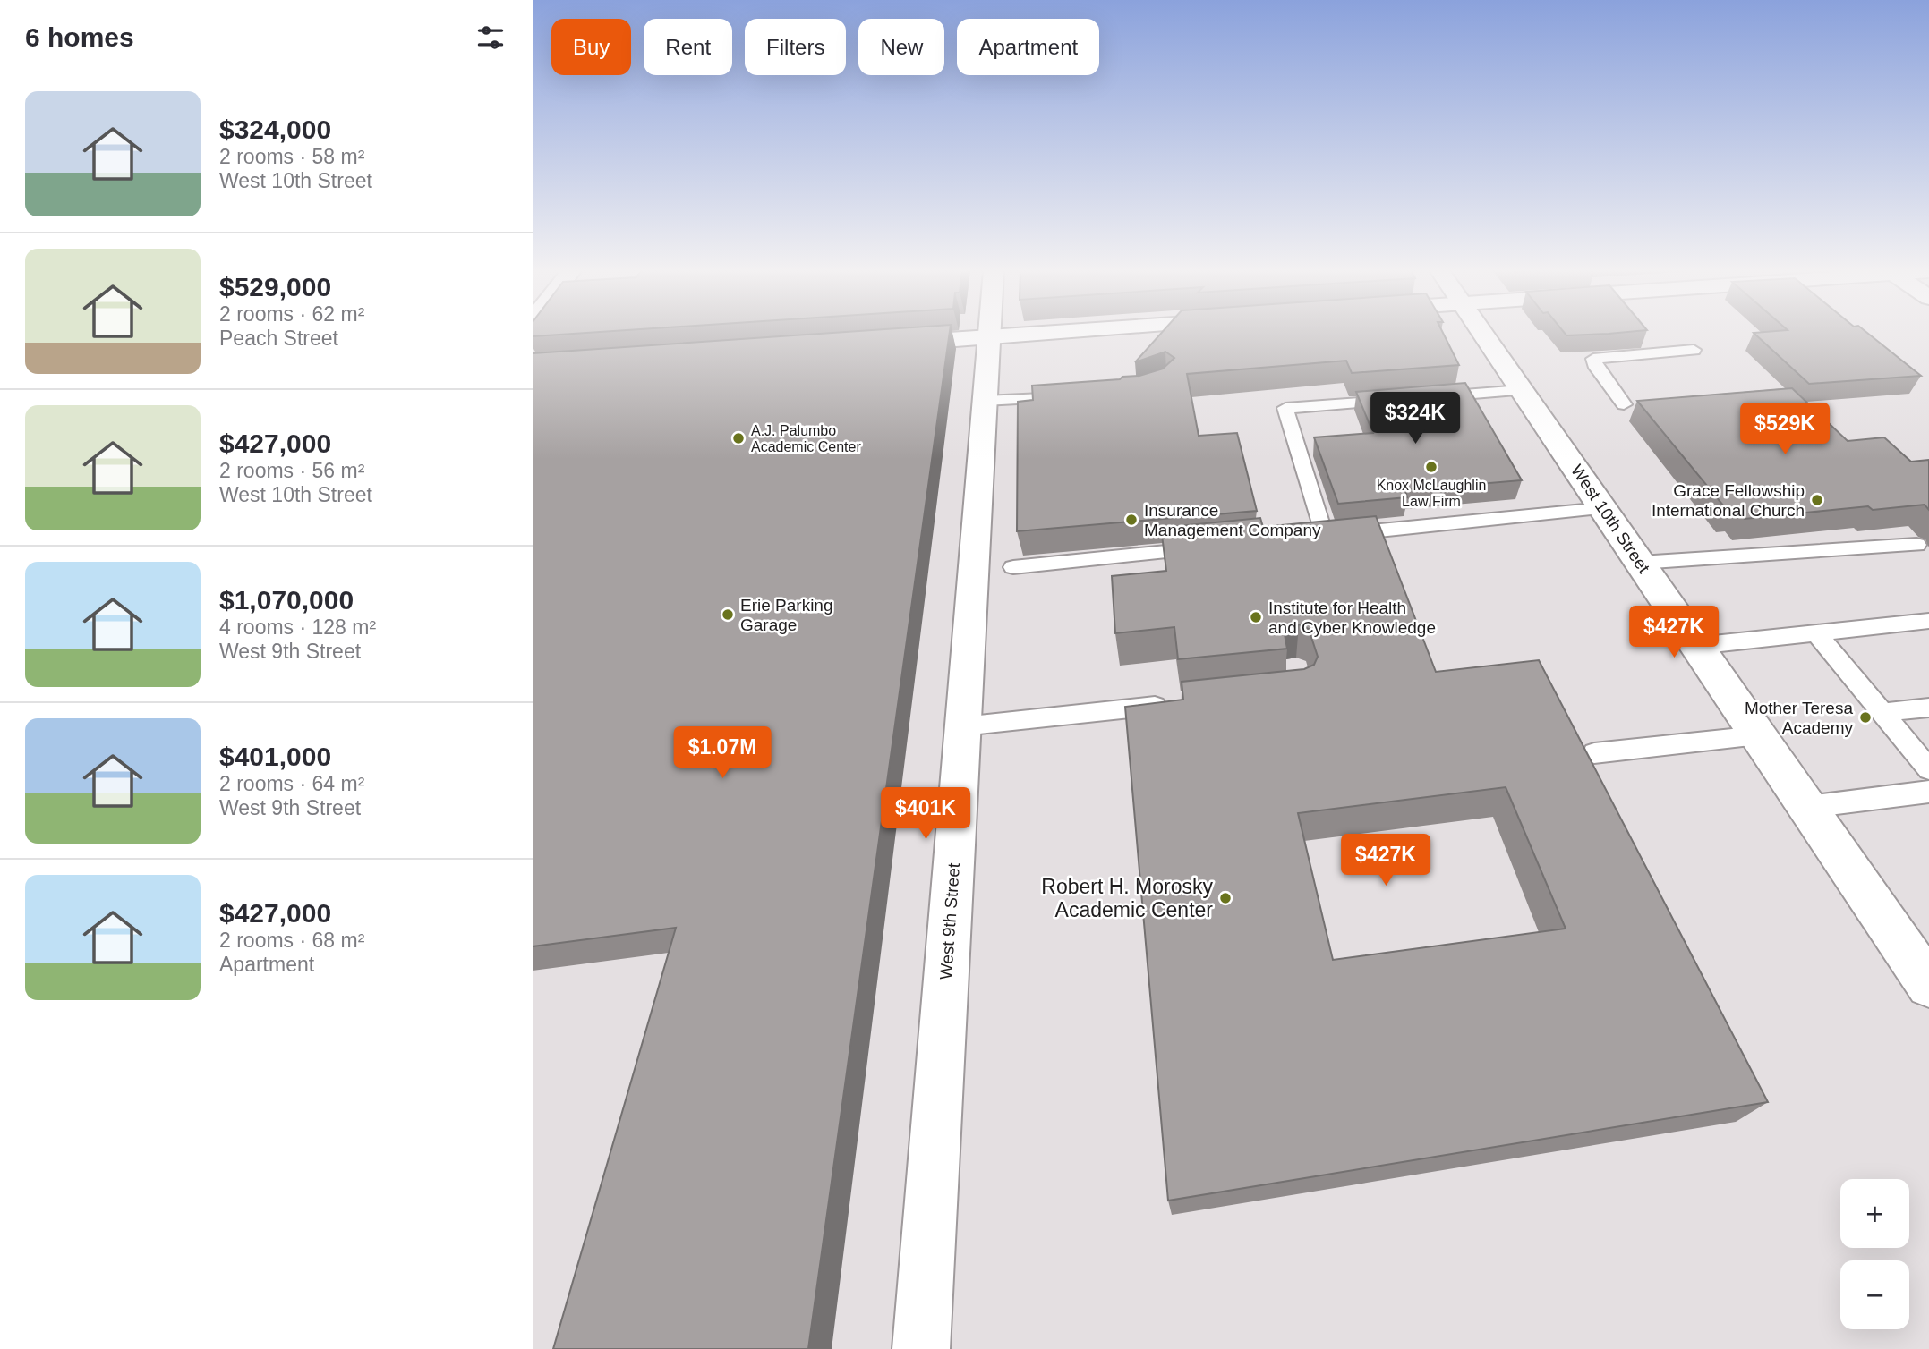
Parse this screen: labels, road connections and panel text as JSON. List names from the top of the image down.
{
  "streets": {
    "street": ["West 10th Street", "West 9th Street"]
  },
  "places": [
    "A.J. Palumbo Academic Center",
    "Knox McLaughlin Law Firm",
    "Grace Fellowship International Church",
    "Insurance Management Company",
    "Erie Parking Garage",
    "Institute for Health and Cyber Knowledge",
    "Mother Teresa Academy",
    "Robert H. Morosky Academic Center"
  ],
  "page": {
    "heading": "6 homes",
    "chip": [
      "Buy",
      "Rent",
      "Filters",
      "New",
      "Apartment"
    ],
    "list": [
      {
        "name": "$324,000",
        "note": "2 rooms · 58 m² · West 10th Street"
      },
      {
        "name": "$529,000",
        "note": "2 rooms · 62 m² · Peach Street"
      },
      {
        "name": "$427,000",
        "note": "2 rooms · 56 m² · West 10th Street"
      },
      {
        "name": "$1,070,000",
        "note": "4 rooms · 128 m² · West 9th Street"
      },
      {
        "name": "$401,000",
        "note": "2 rooms · 64 m² · West 9th Street"
      },
      {
        "name": "$427,000",
        "note": "2 rooms · 68 m² · Apartment"
      }
    ],
    "price": [
      "$324K",
      "$529K",
      "$427K",
      "$1.07M",
      "$401K",
      "$427K"
    ],
    "map_buttons": ["+", "−"]
  }
}
